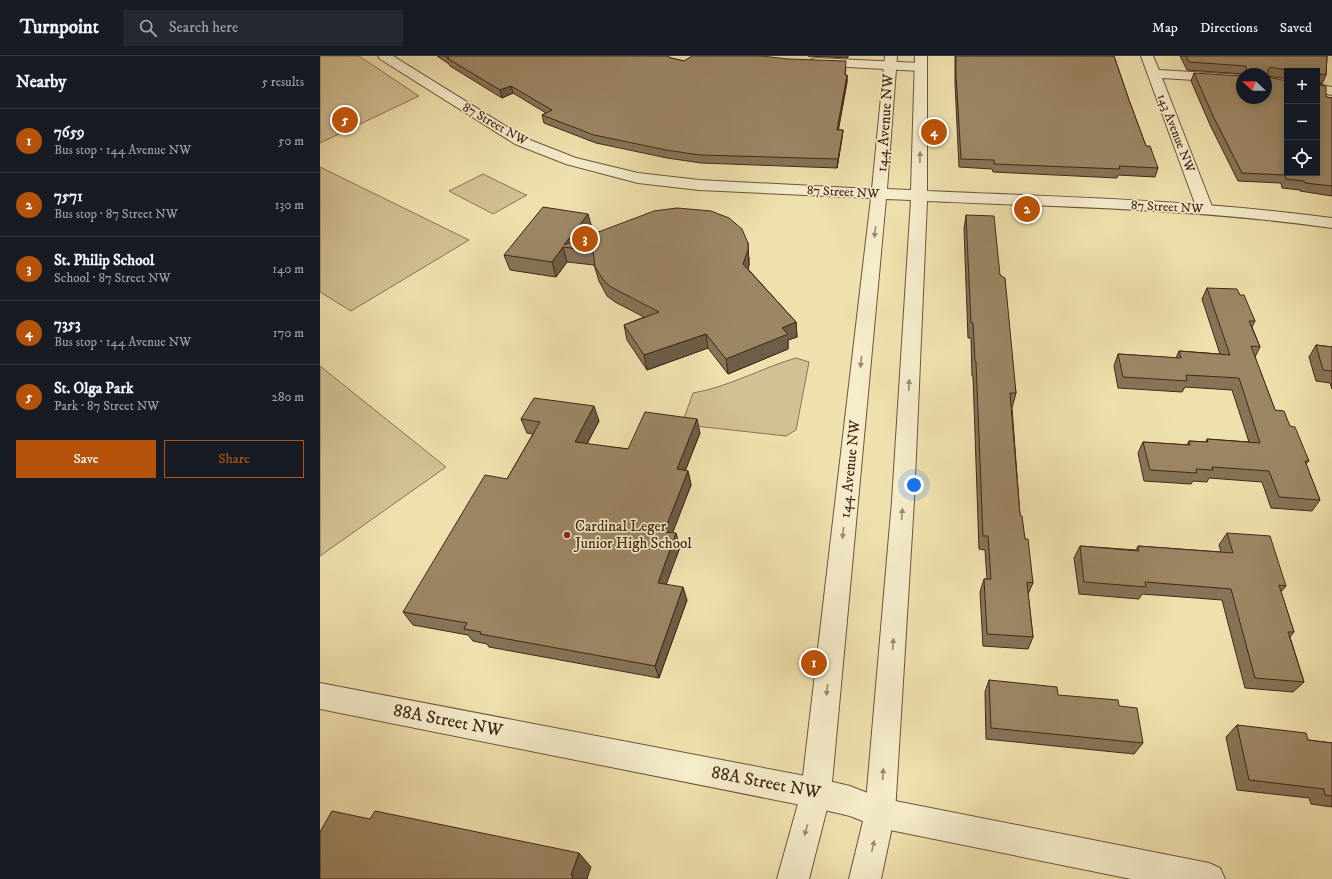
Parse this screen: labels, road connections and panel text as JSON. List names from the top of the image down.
{
  "streets": {
    "street": [
      "144 Avenue NW",
      "87 Street NW",
      "143 Avenue NW",
      "88A Street NW"
    ]
  },
  "crossings": [
    ["144 Avenue NW", "87 Street NW"],
    ["144 Avenue NW", "88A Street NW"],
    ["87 Street NW", "143 Avenue NW"]
  ],
  "places": ["Cardinal Leger Junior High School"],
  "north": "left",
  "page": {
    "header": "Turnpoint",
    "search": "Search here",
    "nav": ["Map", "Directions", "Saved"],
    "heading": ["Nearby", "5 results"],
    "map_buttons": ["+", "−"],
    "pins": [
      "5",
      "4",
      "2",
      "3",
      "1"
    ],
    "list": [
      {
        "mark": "1",
        "name": "7659",
        "note": "Bus stop · 144 Avenue NW",
        "value": "50 m"
      },
      {
        "mark": "2",
        "name": "7571",
        "note": "Bus stop · 87 Street NW",
        "value": "130 m"
      },
      {
        "mark": "3",
        "name": "St. Philip School",
        "note": "School · 87 Street NW",
        "value": "140 m"
      },
      {
        "mark": "4",
        "name": "7353",
        "note": "Bus stop · 144 Avenue NW",
        "value": "170 m"
      },
      {
        "mark": "5",
        "name": "St. Olga Park",
        "note": "Park · 87 Street NW",
        "value": "280 m"
      }
    ],
    "buttons": ["Save", "Share"]
  }
}
